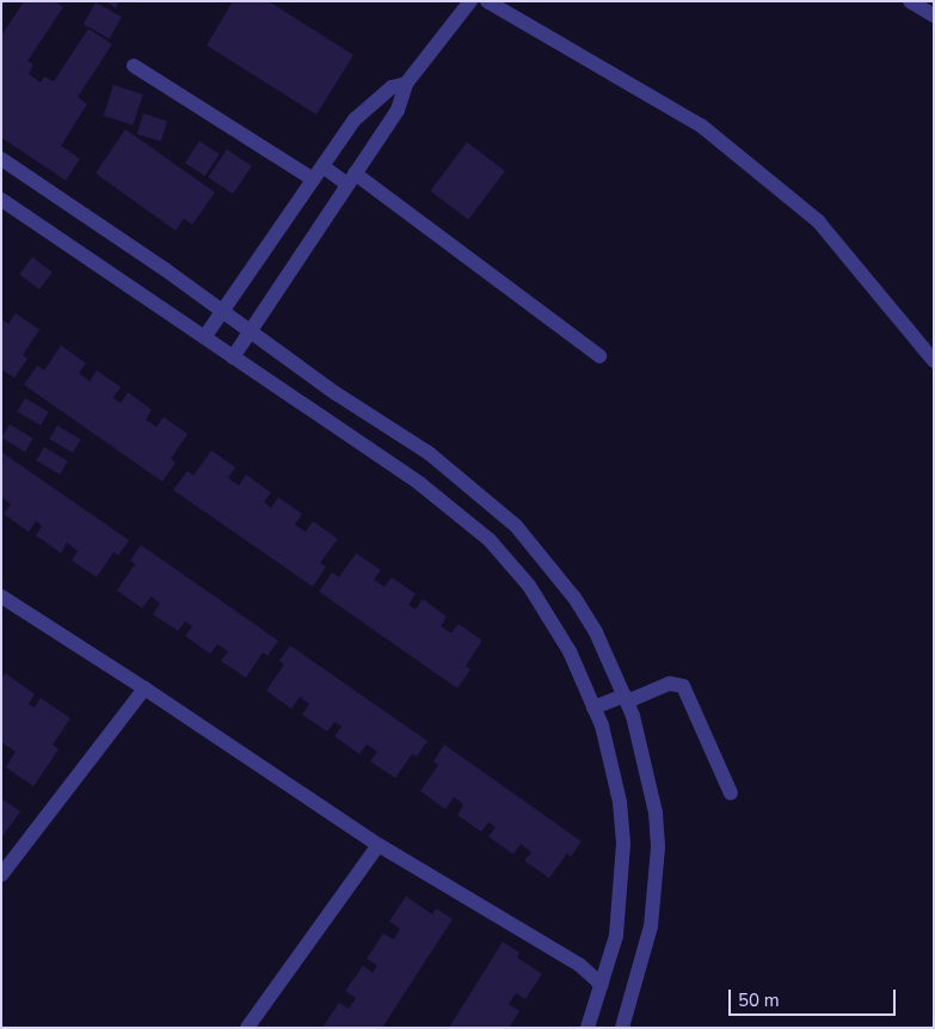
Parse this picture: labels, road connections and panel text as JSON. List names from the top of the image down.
{
  "scale_bar": "50 m"
}
